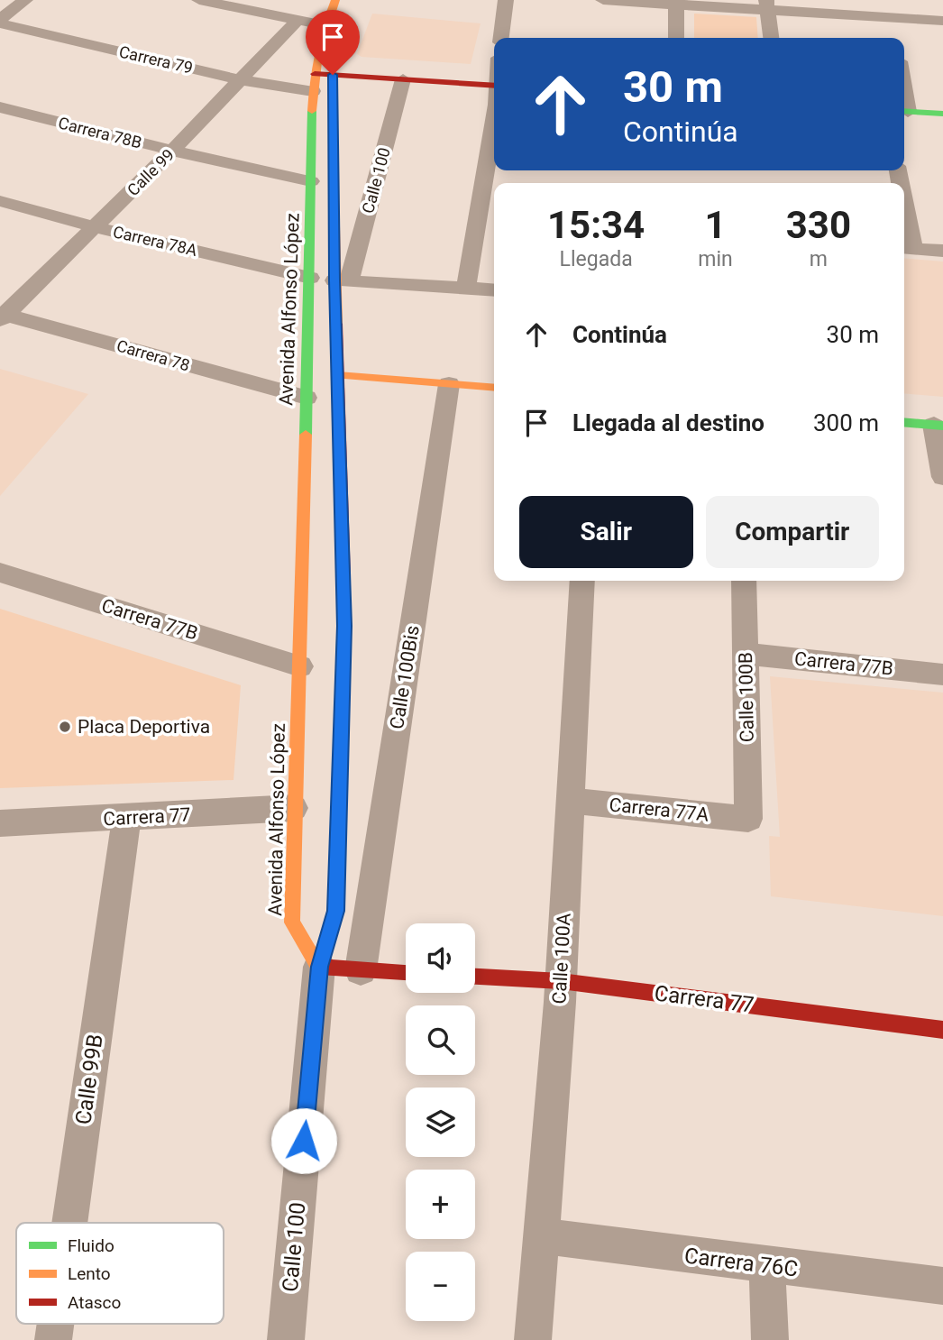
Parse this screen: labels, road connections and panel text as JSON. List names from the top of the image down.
{
  "streets": {
    "street": [
      "Carrera 79",
      "Carrera 78B",
      "Calle 99",
      "Calle 100",
      "Carrera 78A",
      "Avenida Alfonso López",
      "Carrera 78",
      "Carrera 77B",
      "Calle 100Bis",
      "Calle 100B",
      "Carrera 77A",
      "Carrera 77",
      "Calle 100A",
      "Calle 99B",
      "Carrera 76C"
    ]
  },
  "crossings": [
    ["Carrera 79", "Calle 99"],
    ["Carrera 79", "Avenida Alfonso López"],
    ["Carrera 78B", "Calle 99"],
    ["Carrera 78B", "Avenida Alfonso López"],
    ["Calle 99", "Carrera 78A"],
    ["Calle 99", "Carrera 78"],
    ["Calle 100", "Avenida Alfonso López"],
    ["Carrera 78A", "Avenida Alfonso López"],
    ["Avenida Alfonso López", "Carrera 78"],
    ["Avenida Alfonso López", "Carrera 77B"],
    ["Avenida Alfonso López", "Carrera 77"],
    ["Carrera 77B", "Calle 100B"],
    ["Calle 100B", "Carrera 77A"],
    ["Carrera 77A", "Calle 100A"],
    ["Carrera 77", "Calle 100A"],
    ["Carrera 77", "Calle 99B"],
    ["Calle 100A", "Carrera 76C"]
  ],
  "places": ["Placa Deportiva"],
  "legend": ["Fluido", "Lento", "Atasco"],
  "page": {
    "turn": ["30 m", "Continúa"],
    "eta": [
      "15:34",
      "Llegada",
      "1",
      "min",
      "330",
      "m"
    ],
    "list": [
      {
        "name": "Continúa",
        "value": "30 m"
      },
      {
        "name": "Llegada al destino",
        "value": "300 m"
      }
    ],
    "buttons": ["Salir", "Compartir"],
    "map_buttons": ["+", "−"]
  }
}
